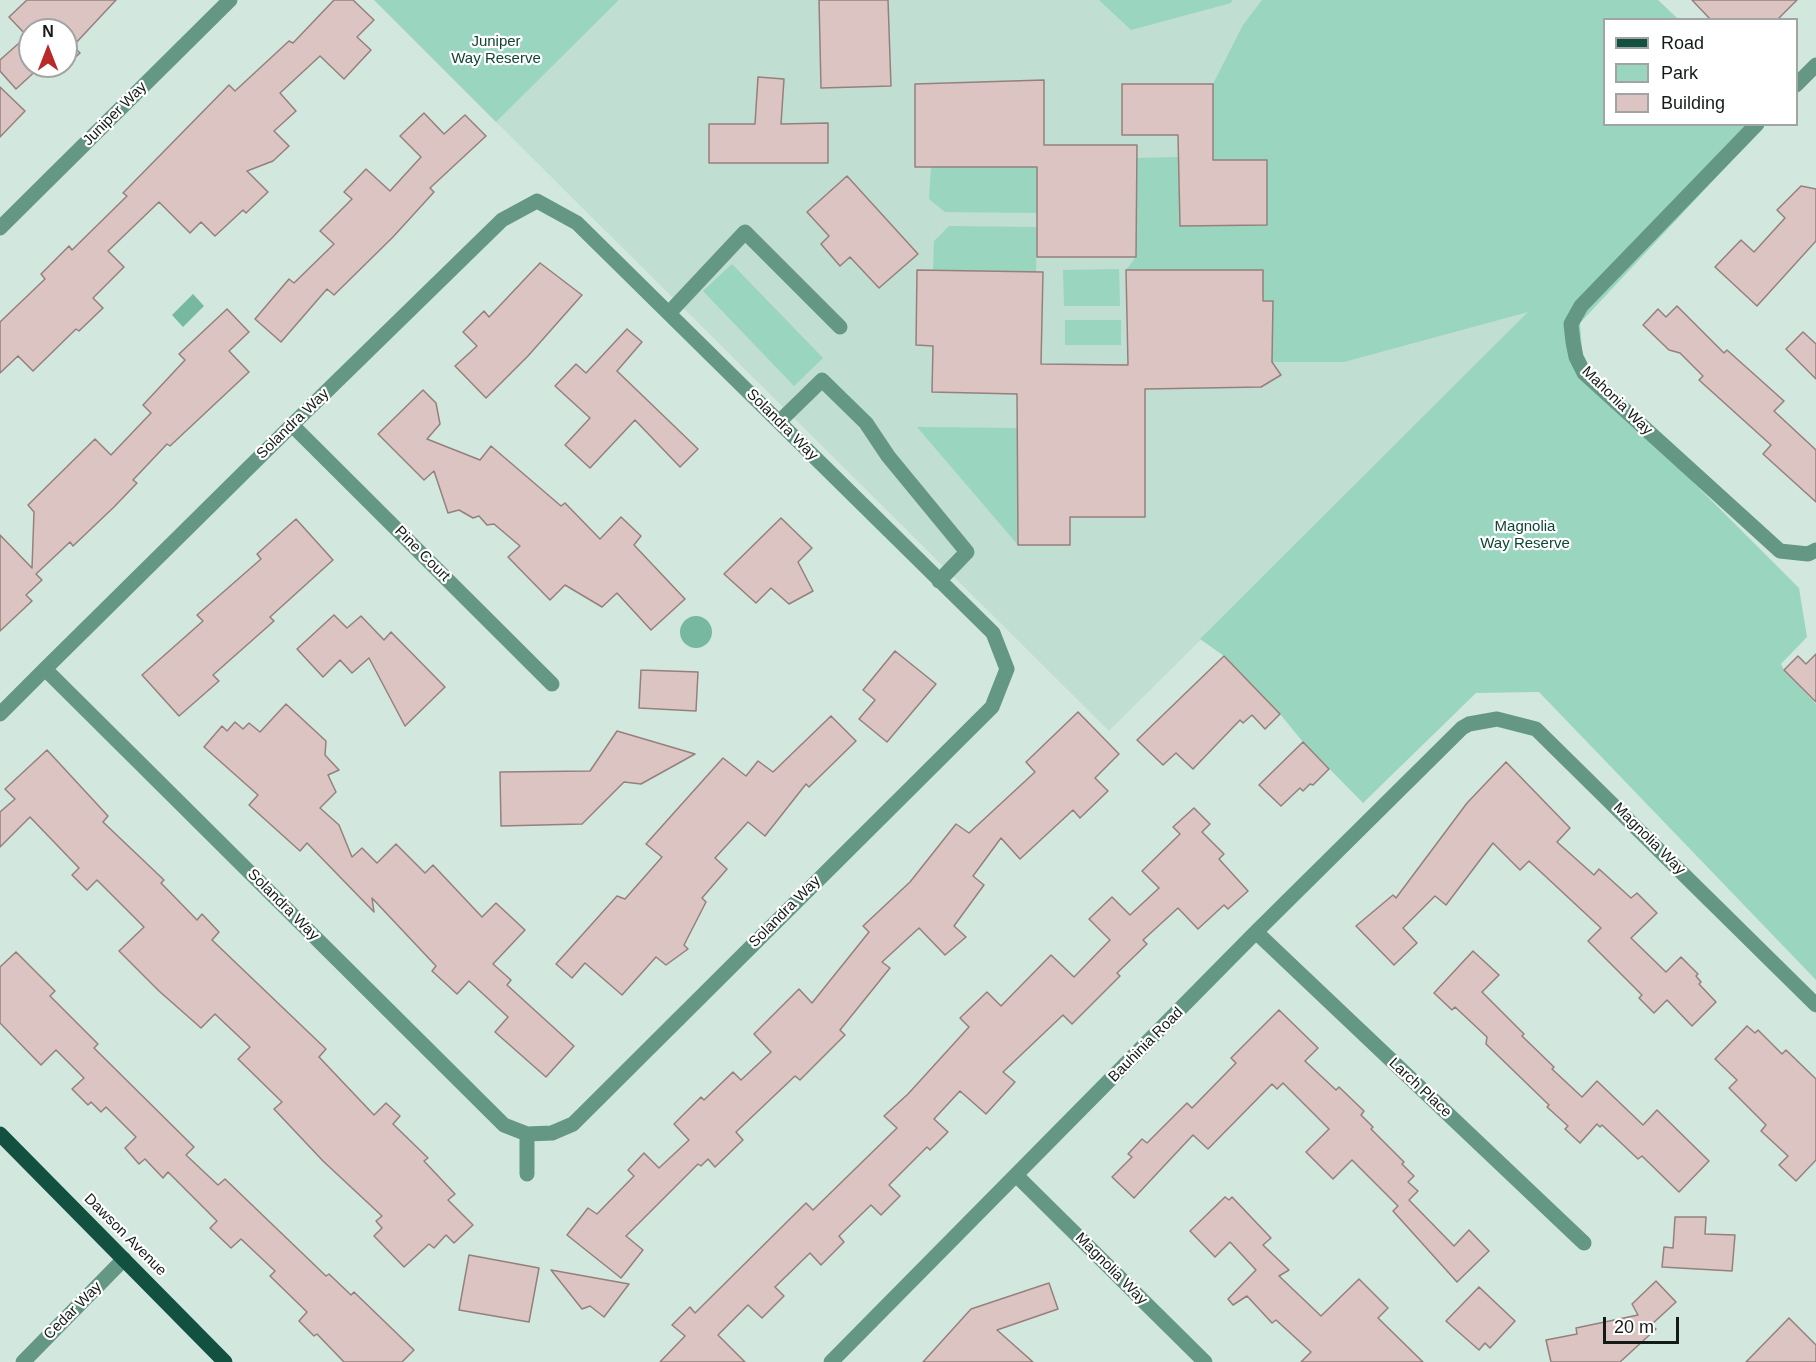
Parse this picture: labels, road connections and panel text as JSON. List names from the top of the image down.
{
  "streets": {
    "main road": ["Dawson Avenue"],
    "street": [
      "Juniper Way",
      "Mahonia Way",
      "Solandra Way",
      "Pine Court",
      "Magnolia Way",
      "Bauhinia Road",
      "Larch Place",
      "Cedar Way"
    ]
  },
  "crossings": [
    ["Solandra Way", "Pine Court"],
    ["Magnolia Way", "Bauhinia Road"],
    ["Bauhinia Road", "Larch Place"],
    ["Dawson Avenue", "Cedar Way"]
  ],
  "parks": ["Juniper Way Reserve", "Magnolia Way Reserve"],
  "legend": ["Road", "Park", "Building"],
  "scale_bar": "20 m",
  "north": "top"
}
